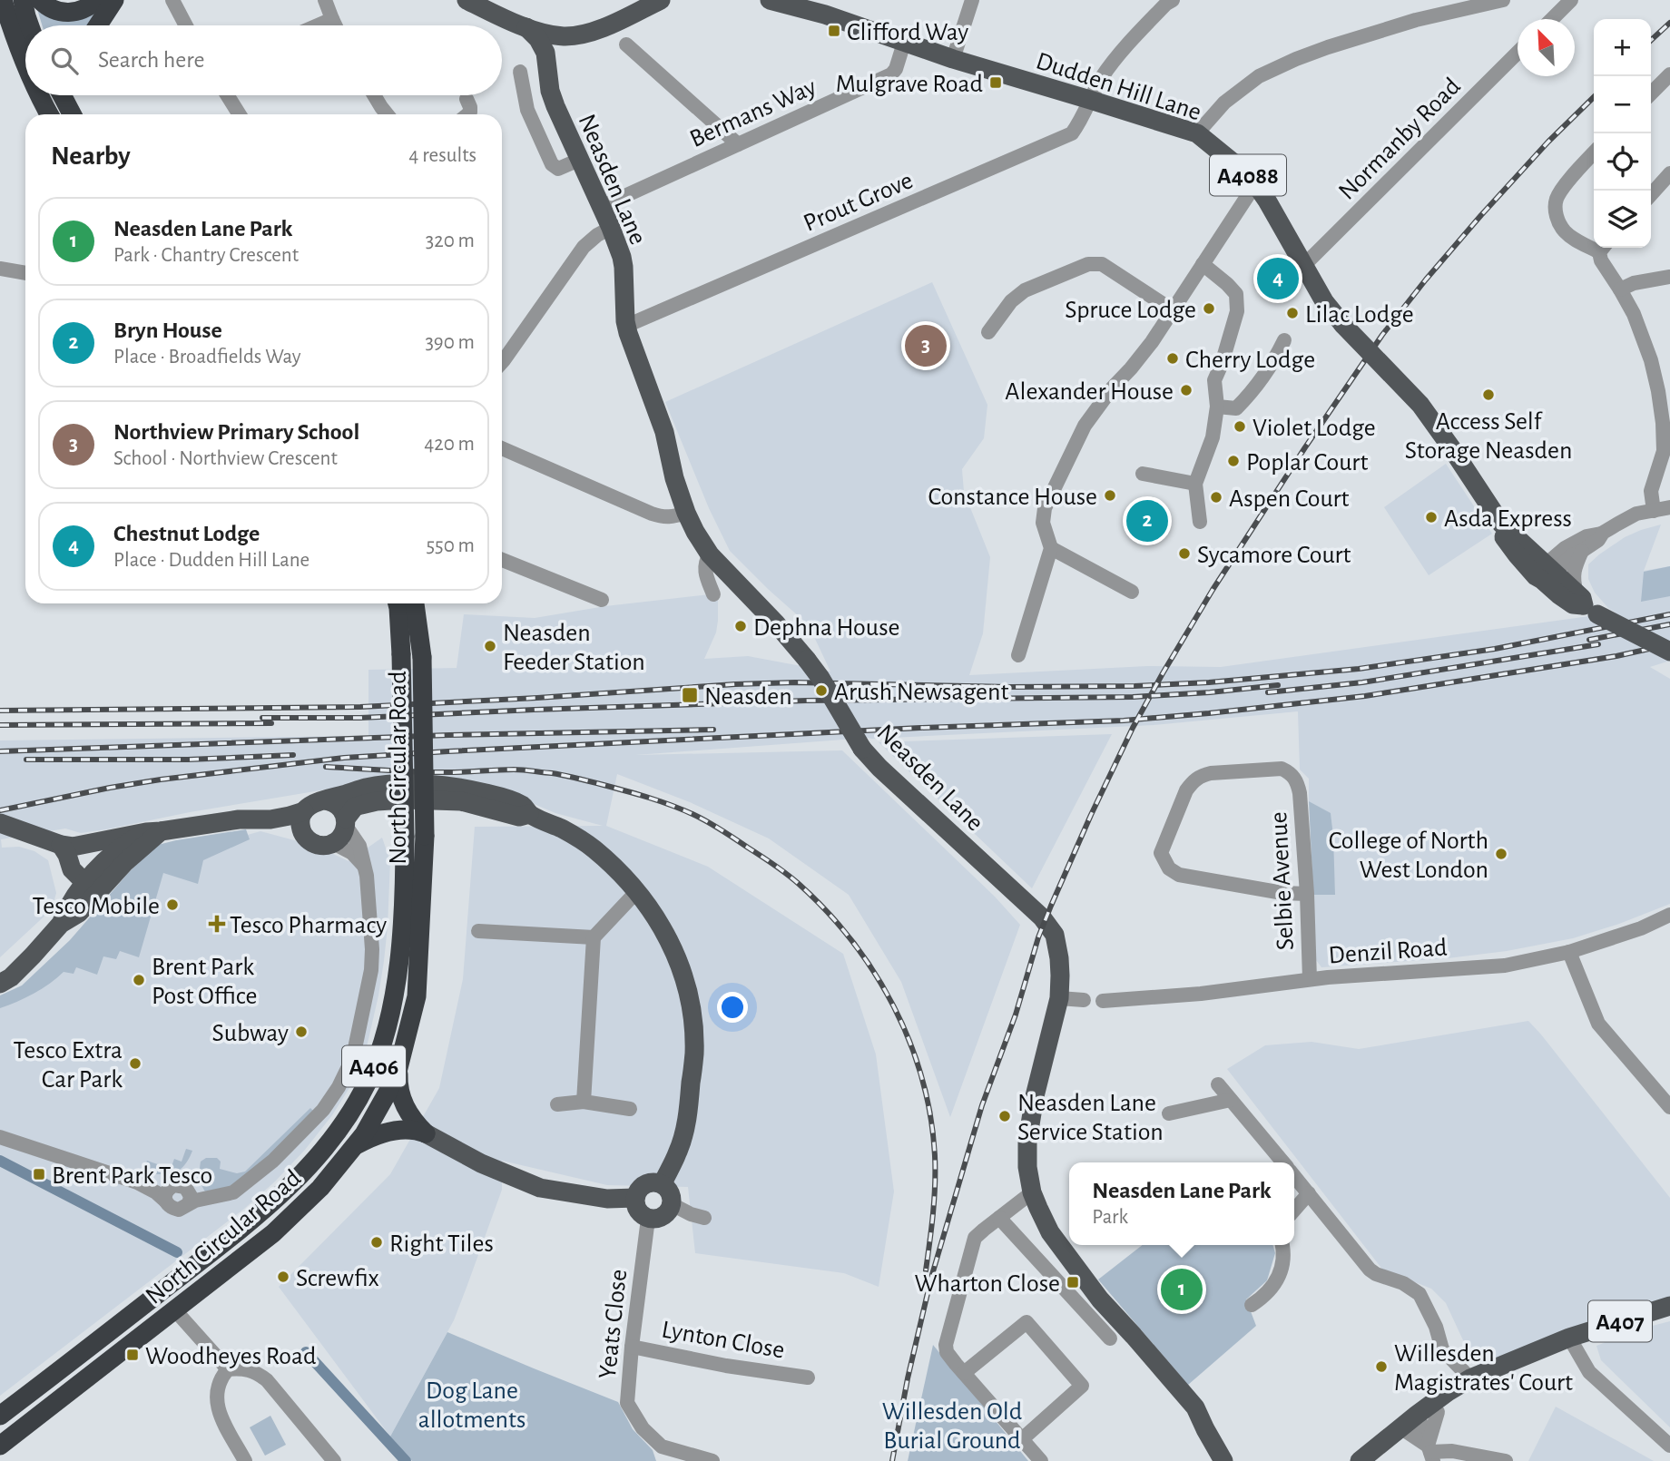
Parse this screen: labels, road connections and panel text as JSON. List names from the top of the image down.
{
  "streets": {
    "highway": ["North Circular Road", "A406"],
    "main road": [
      "Dudden Hill Lane",
      "A4088",
      "Neasden Lane",
      "A407"
    ],
    "street": [
      "Bermans Way",
      "Normanby Road",
      "Prout Grove",
      "Selbie Avenue",
      "Denzil Road",
      "Yeats Close",
      "Lynton Close"
    ]
  },
  "crossings": [
    ["Dudden Hill Lane", "Bermans Way"],
    ["Dudden Hill Lane", "Normanby Road"],
    ["Dudden Hill Lane", "Prout Grove"],
    ["Bermans Way", "Neasden Lane"],
    ["Neasden Lane", "Prout Grove"],
    ["Selbie Avenue", "Denzil Road"],
    ["Yeats Close", "Lynton Close"]
  ],
  "parks": ["Dog Lane allotments", "Willesden Old Burial Ground"],
  "places": {
    "transit": [
      "Clifford Way",
      "Mulgrave Road",
      "Neasden",
      "Brent Park Tesco",
      "Wharton Close",
      "Woodheyes Road"
    ],
    "other": [
      "Spruce Lodge",
      "Lilac Lodge",
      "Cherry Lodge",
      "Alexander House",
      "Access Self Storage Neasden",
      "Violet Lodge",
      "Poplar Court",
      "Constance House",
      "Aspen Court",
      "Asda Express",
      "Sycamore Court",
      "Dephna House",
      "Neasden Feeder Station",
      "Arush Newsagent",
      "College of North West London",
      "Tesco Mobile",
      "Brent Park Post Office",
      "Subway",
      "Tesco Extra Car Park",
      "Neasden Lane Service Station",
      "Right Tiles",
      "Screwfix",
      "Willesden Magistrates' Court"
    ],
    "health": ["Tesco Pharmacy"]
  },
  "north": "top left",
  "page": {
    "map_buttons": ["+", "−"],
    "search": "Search here",
    "heading": ["Nearby", "4 results"],
    "list": [
      {
        "mark": "1",
        "name": "Neasden Lane Park",
        "note": "Park · Chantry Crescent",
        "value": "320 m"
      },
      {
        "mark": "2",
        "name": "Bryn House",
        "note": "Place · Broadfields Way",
        "value": "390 m"
      },
      {
        "mark": "3",
        "name": "Northview Primary School",
        "note": "School · Northview Crescent",
        "value": "420 m"
      },
      {
        "mark": "4",
        "name": "Chestnut Lodge",
        "note": "Place · Dudden Hill Lane",
        "value": "550 m"
      }
    ],
    "pins": [
      "4",
      "3",
      "2",
      "1"
    ],
    "popup": ["Neasden Lane Park", "Park"]
  }
}
